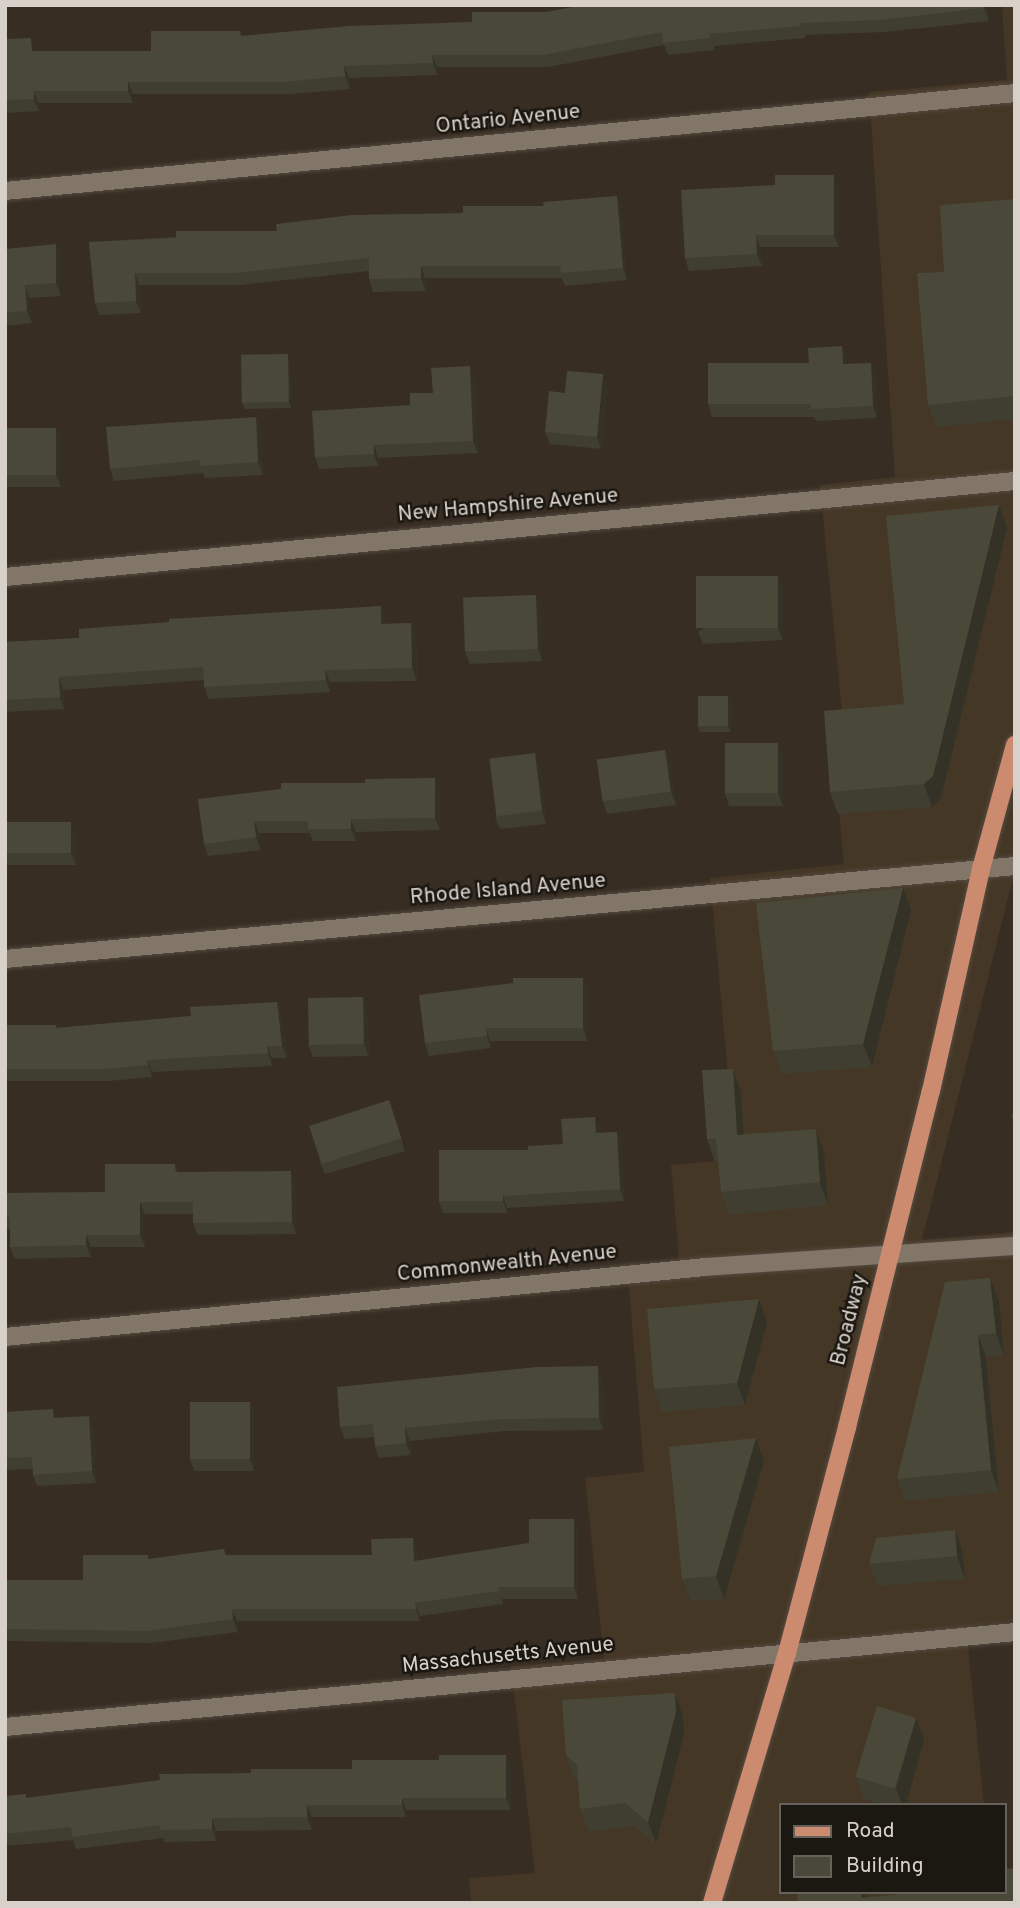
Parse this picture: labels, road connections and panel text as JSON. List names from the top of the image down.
{
  "streets": {
    "main road": ["Broadway"],
    "street": [
      "Ontario Avenue",
      "New Hampshire Avenue",
      "Rhode Island Avenue",
      "Commonwealth Avenue",
      "Massachusetts Avenue"
    ]
  },
  "crossings": [
    ["Rhode Island Avenue", "Broadway"],
    ["Commonwealth Avenue", "Broadway"],
    ["Broadway", "Massachusetts Avenue"]
  ],
  "legend": ["Road", "Building"]
}
